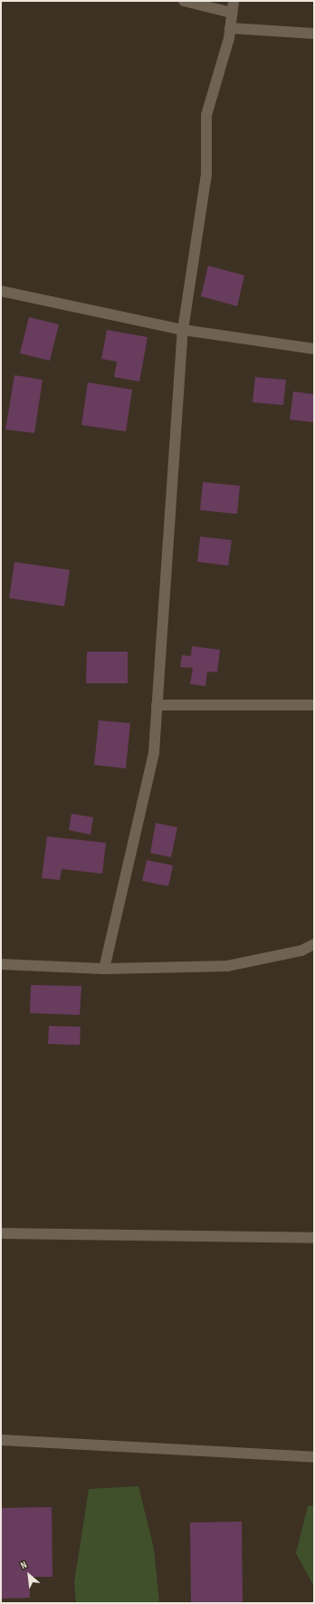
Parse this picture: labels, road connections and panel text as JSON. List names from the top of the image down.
{
  "north": "top left"
}
